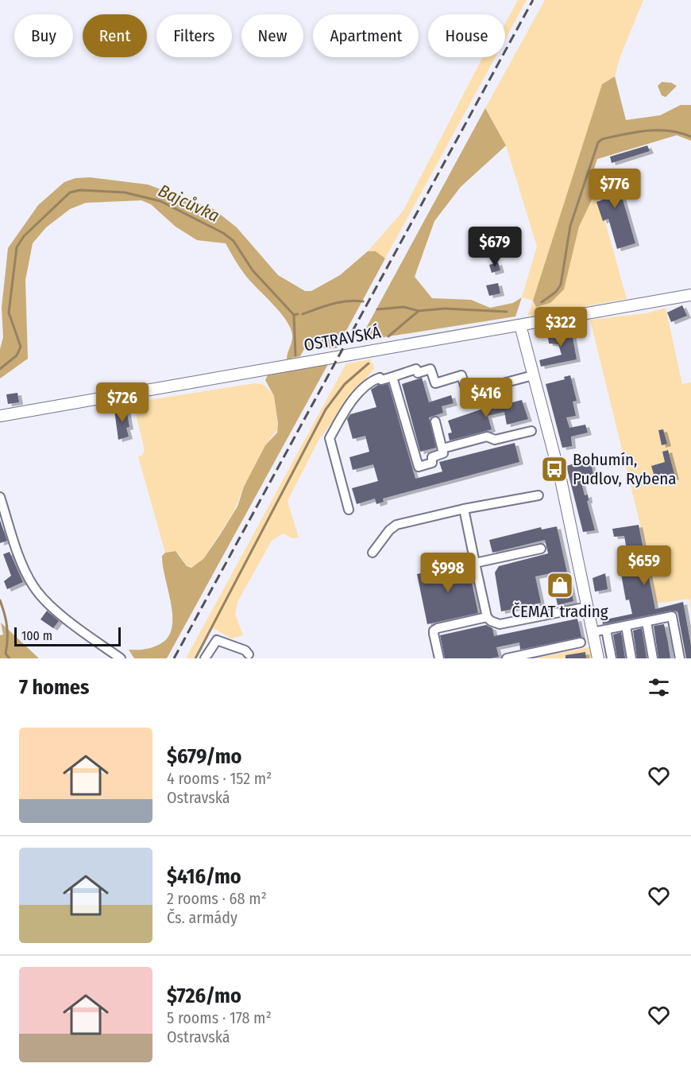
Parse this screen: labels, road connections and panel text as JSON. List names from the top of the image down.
{
  "streets": {
    "main road": ["OSTRAVSKÁ"]
  },
  "water": ["Bajcůvka"],
  "places": {
    "bus stop": ["Bohumín, Pudlov, Rybena"],
    "shop": ["ČEMAT trading"]
  },
  "scale_bar": "100 m",
  "page": {
    "chip": [
      "Buy",
      "Rent",
      "Filters",
      "New",
      "Apartment",
      "House"
    ],
    "price": [
      "$776",
      "$679",
      "$322",
      "$416",
      "$726",
      "$659",
      "$998"
    ],
    "scale": "100 m",
    "heading": "7 homes",
    "list": [
      {
        "name": "$679/mo",
        "note": "4 rooms · 152 m² · Ostravská"
      },
      {
        "name": "$416/mo",
        "note": "2 rooms · 68 m² · Čs. armády"
      },
      {
        "name": "$726/mo",
        "note": "5 rooms · 178 m² · Ostravská"
      }
    ]
  }
}
